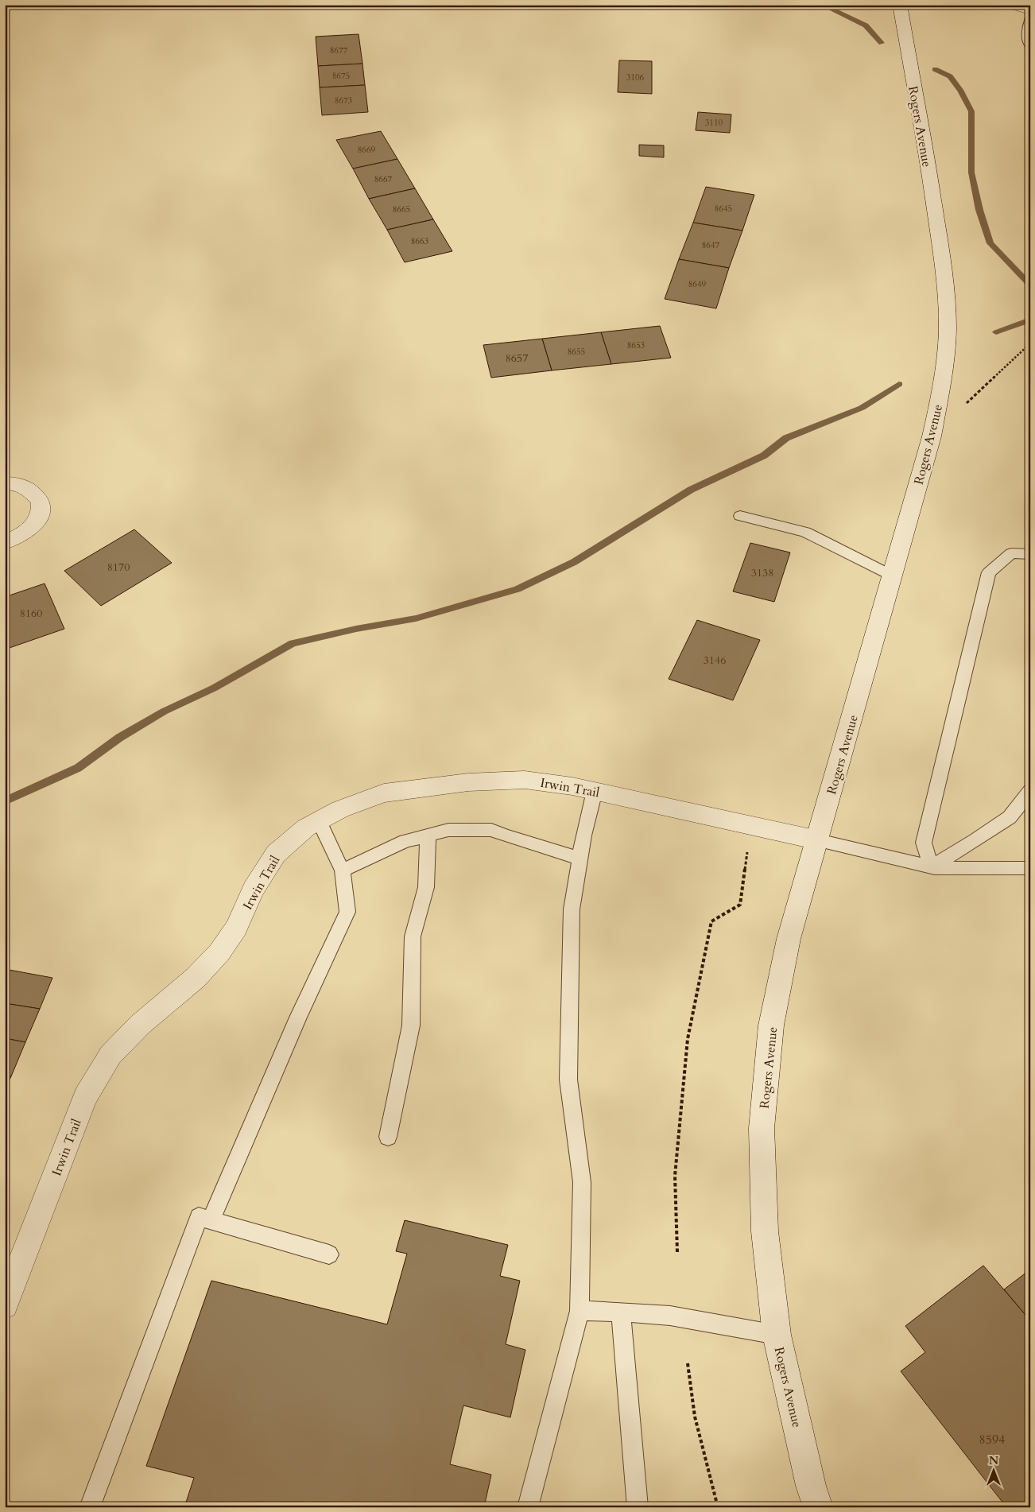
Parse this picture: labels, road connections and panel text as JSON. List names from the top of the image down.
{
  "streets": {
    "main road": ["Rogers Avenue", "Irwin Trail"]
  },
  "crossings": [
    ["Rogers Avenue", "Irwin Trail"]
  ],
  "house_numbers": [
    "8677",
    "8675",
    "3106",
    "8673",
    "3110",
    "8669",
    "8667",
    "8645",
    "8665",
    "8663",
    "8647",
    "8649",
    "8653",
    "8655",
    "8657",
    "8170",
    "3138",
    "8160",
    "3146",
    "8594"
  ],
  "north": "top"
}
